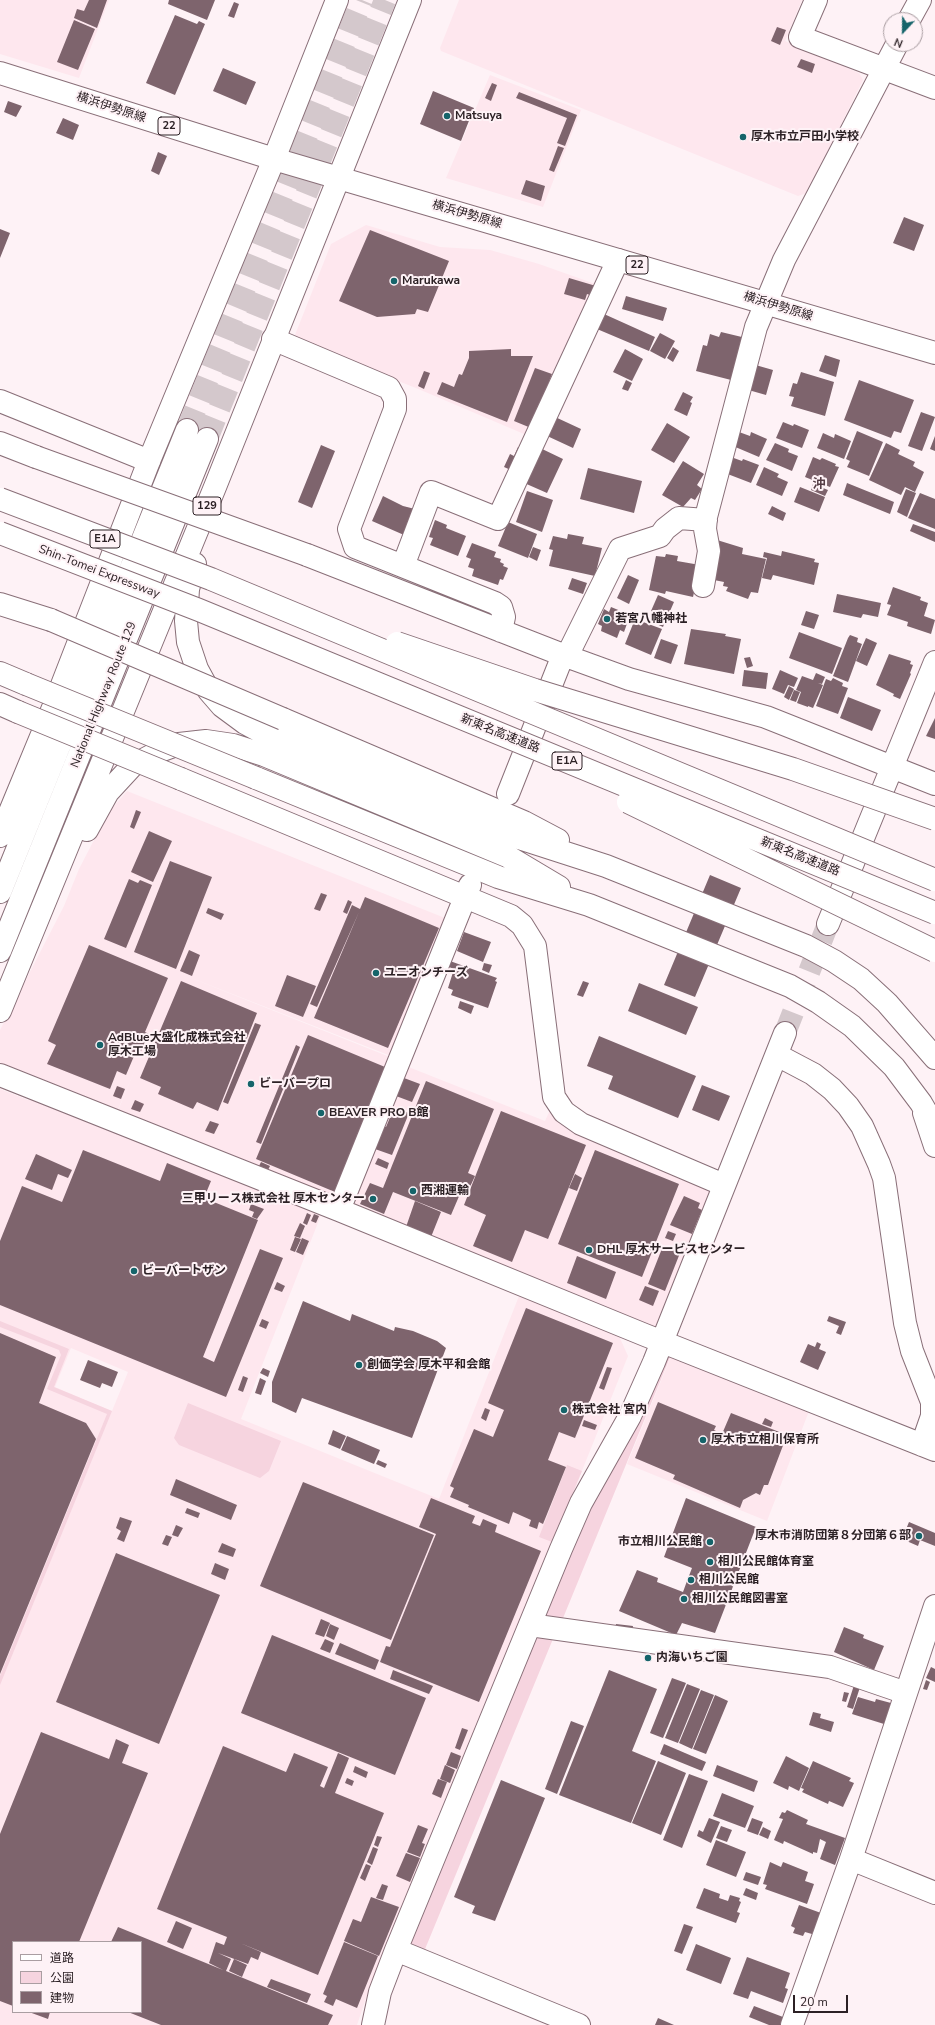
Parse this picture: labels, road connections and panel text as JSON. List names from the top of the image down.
{
  "streets": {
    "main road": [
      "横浜伊勢原線",
      "22",
      "129",
      "E1A",
      "Shin-Tomei Expressway",
      "National Highway Route 129",
      "新東名高速道路"
    ]
  },
  "crossings": [
    ["横浜伊勢原線", "129"],
    ["Shin-Tomei Expressway", "新東名高速道路"]
  ],
  "districts": ["沖"],
  "places": [
    "Matsuya",
    "厚木市立戸田小学校",
    "Marukawa",
    "若宮八幡神社",
    "ユニオンチーズ",
    "AdBlue大盛化成株式会社 厚木工場",
    "ビーバープロ",
    "BEAVER PRO B館",
    "西湘運輸",
    "三甲リース株式会社 厚木センター",
    "DHL 厚木サービスセンター",
    "ビーバートザン",
    "創価学会 厚木平和会館",
    "株式会社 宮内",
    "厚木市立相川保育所",
    "厚木市消防団第８分団第６部",
    "市立相川公民館",
    "相川公民館体育室",
    "相川公民館",
    "相川公民館図書室",
    "内海いちご園"
  ],
  "legend": ["道路", "公園", "建物"],
  "scale_bar": "20 m",
  "north": "bottom"
}
